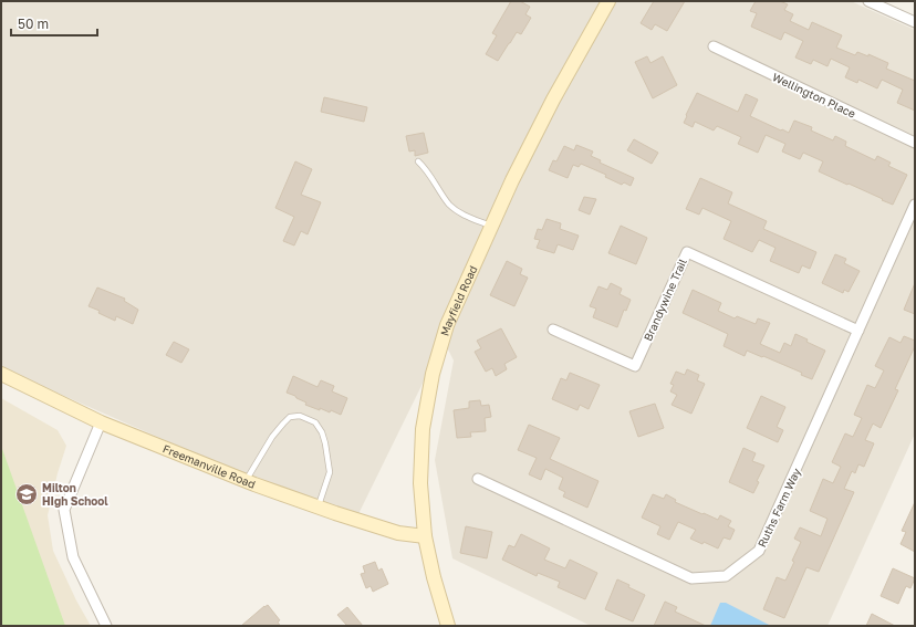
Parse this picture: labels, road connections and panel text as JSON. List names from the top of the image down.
{
  "streets": {
    "street": [
      "Wellington Place",
      "Brandywine Trail",
      "Mayfield Road",
      "Freemanville Road",
      "Ruths Farm Way"
    ]
  },
  "crossings": [
    ["Brandywine Trail", "Ruths Farm Way"],
    ["Mayfield Road", "Freemanville Road"]
  ],
  "places": {
    "school or university": ["Milton HIgh School"]
  },
  "scale_bar": "50 m"
}
